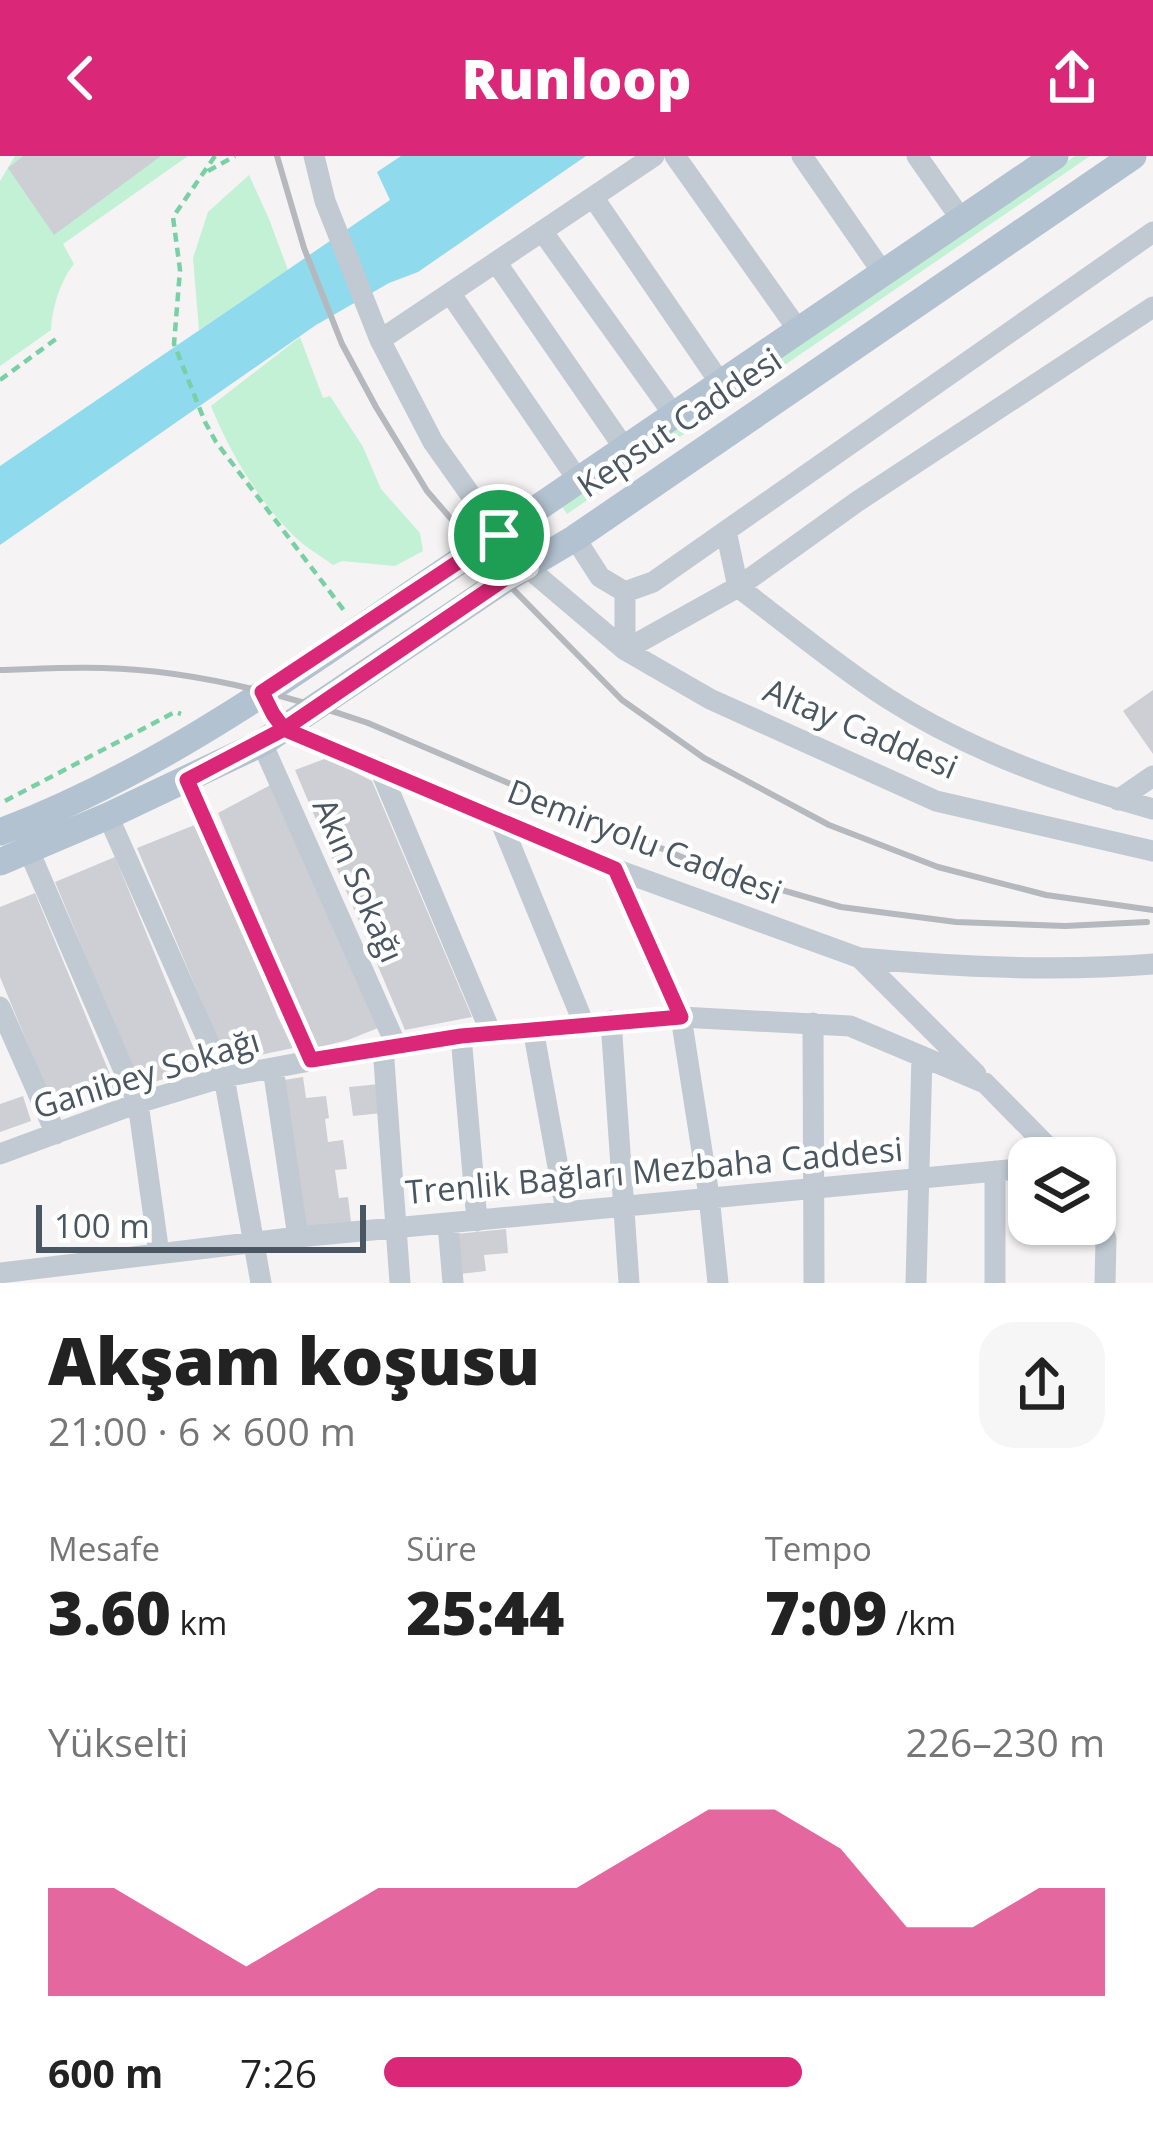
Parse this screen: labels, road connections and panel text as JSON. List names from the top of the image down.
{
  "streets": {
    "main road": ["Kepsut Caddesi"],
    "street": [
      "Altay Caddesi",
      "Demiryolu Caddesi",
      "Akın Sokağı",
      "Ganibey Sokağı",
      "Trenlik Bağları Mezbaha Caddesi"
    ]
  },
  "crossings": [
    ["Kepsut Caddesi", "Altay Caddesi"],
    ["Kepsut Caddesi", "Demiryolu Caddesi"],
    ["Kepsut Caddesi", "Akın Sokağı"],
    ["Demiryolu Caddesi", "Akın Sokağı"],
    ["Demiryolu Caddesi", "Ganibey Sokağı"],
    ["Akın Sokağı", "Ganibey Sokağı"],
    ["Akın Sokağı", "Trenlik Bağları Mezbaha Caddesi"]
  ],
  "scale_bar": "100 m",
  "page": {
    "header": "Runloop",
    "scale": "100 m",
    "heading": ["Akşam koşusu", "21:00 · 6 × 600 m"],
    "stats": [
      ["Mesafe", "3.60 km"],
      ["Süre", "25:44"],
      ["Tempo", "7:09 /km"]
    ],
    "chart": ["Yükselti", "226–230 m"],
    "list": [
      {
        "name": "600 m",
        "note": "7:26"
      }
    ]
  }
}
